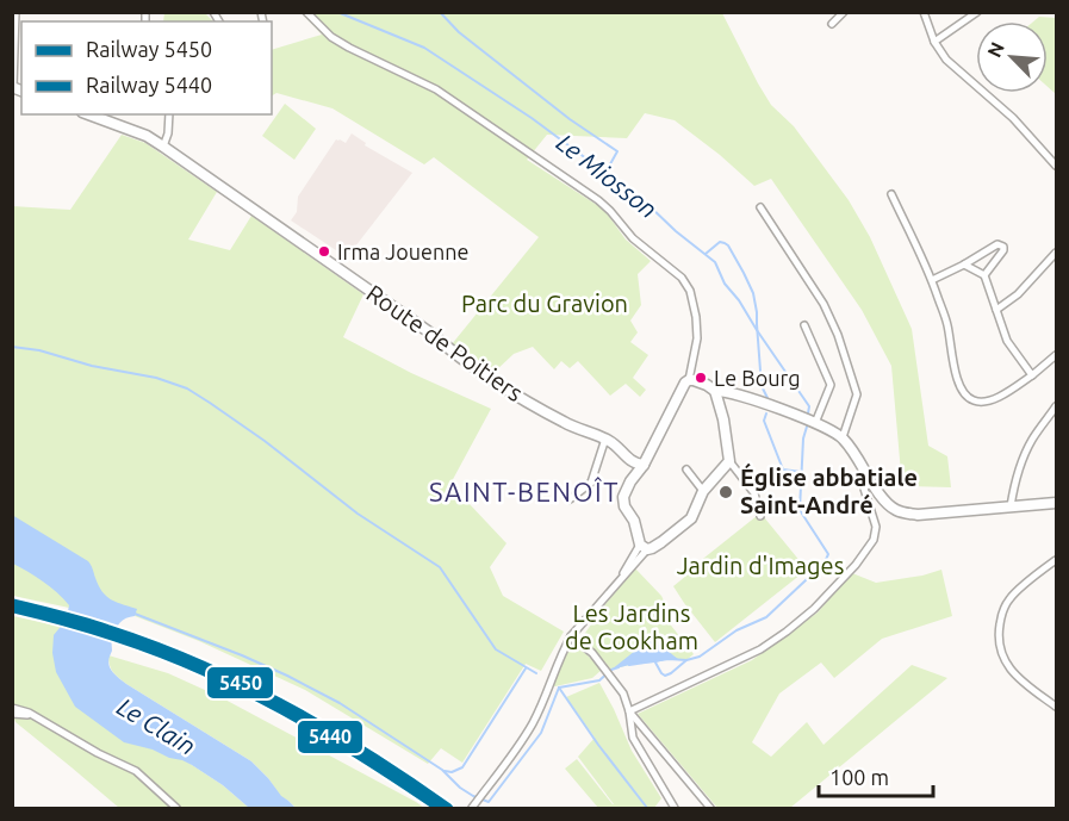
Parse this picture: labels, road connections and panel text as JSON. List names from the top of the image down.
{
  "streets": {
    "street": ["Route de Poitiers"]
  },
  "districts": ["SAINT-BENOÎT"],
  "water": ["Le Miosson", "Le Clain"],
  "parks": ["Parc du Gravion", "Jardin d'Images", "Les Jardins de Cookham"],
  "places": ["Irma Jouenne", "Le Bourg", "Église abbatiale Saint-André"],
  "lines": ["rail line 5450", "rail line 5440"],
  "legend": ["Railway 5450", "Railway 5440"],
  "scale_bar": "100 m",
  "north": "top left"
}
